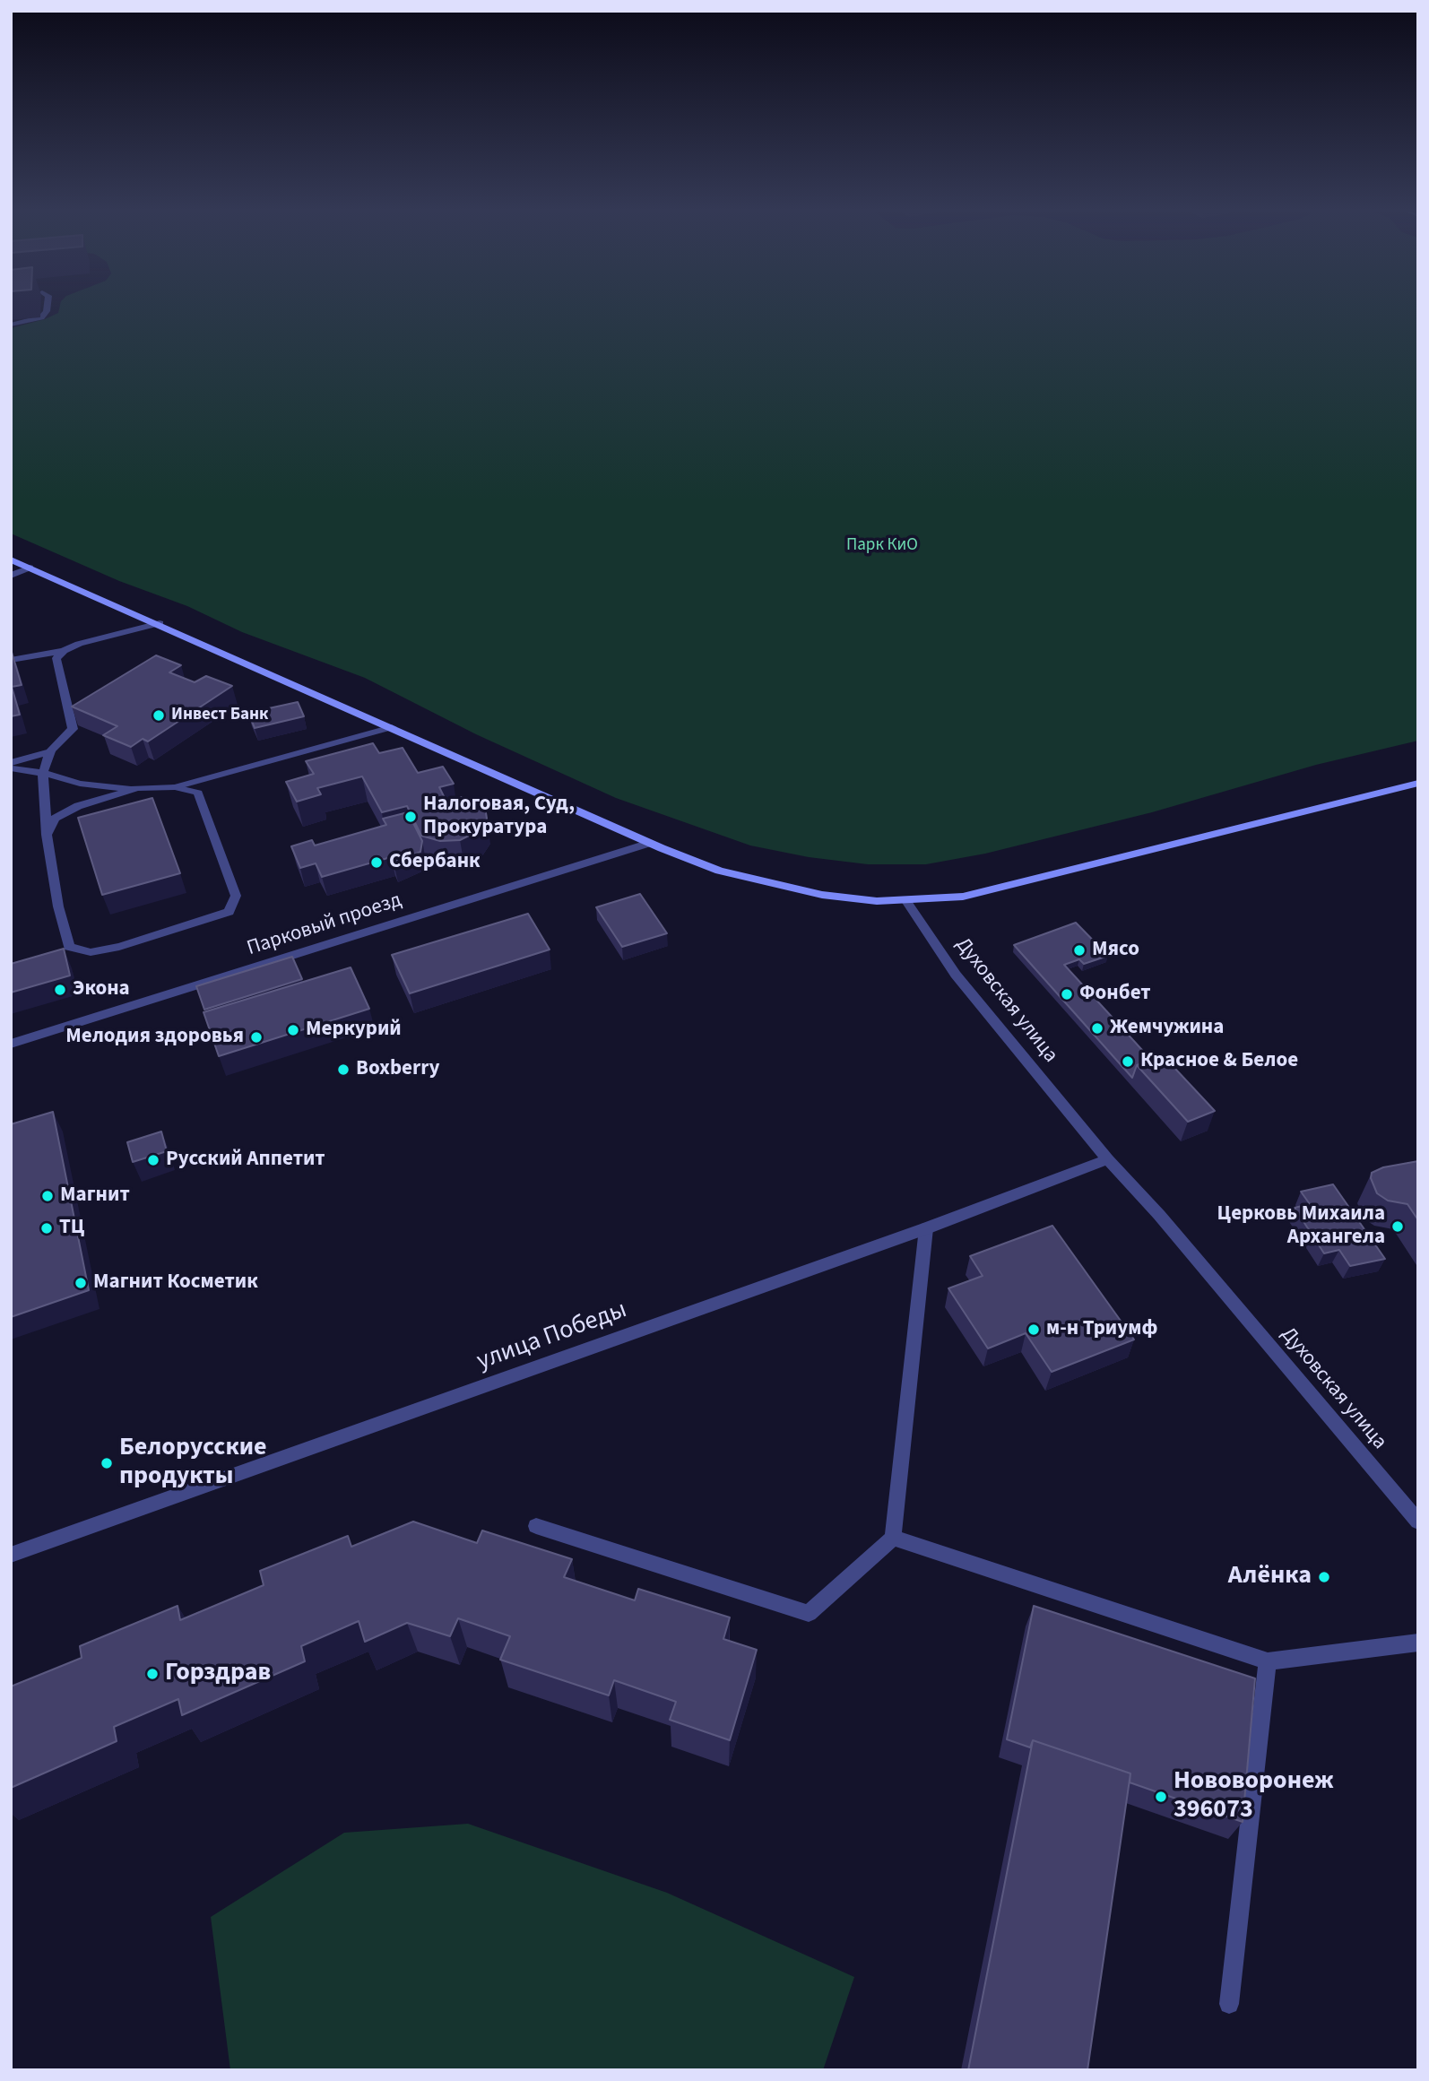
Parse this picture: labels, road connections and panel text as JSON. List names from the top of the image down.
{
  "streets": {
    "street": ["Парковый проезд", "Духовская улица", "улица Победы"]
  },
  "crossings": [
    ["Духовская улица", "улица Победы"]
  ],
  "parks": ["Парк КиО"],
  "places": [
    "Инвест Банк",
    "Налоговая, Суд, Прокуратура",
    "Сбербанк",
    "Мясо",
    "Экона",
    "Фонбет",
    "Жемчужина",
    "Меркурий",
    "Мелодия здоровья",
    "Красное & Белое",
    "Boxberry",
    "Русский Аппетит",
    "Магнит",
    "Церковь Михаила Архангела",
    "ТЦ",
    "Магнит Косметик",
    "м-н Триумф",
    "Белорусские продукты",
    "Алёнка",
    "Горздрав",
    "Нововоронеж 396073"
  ]
}
